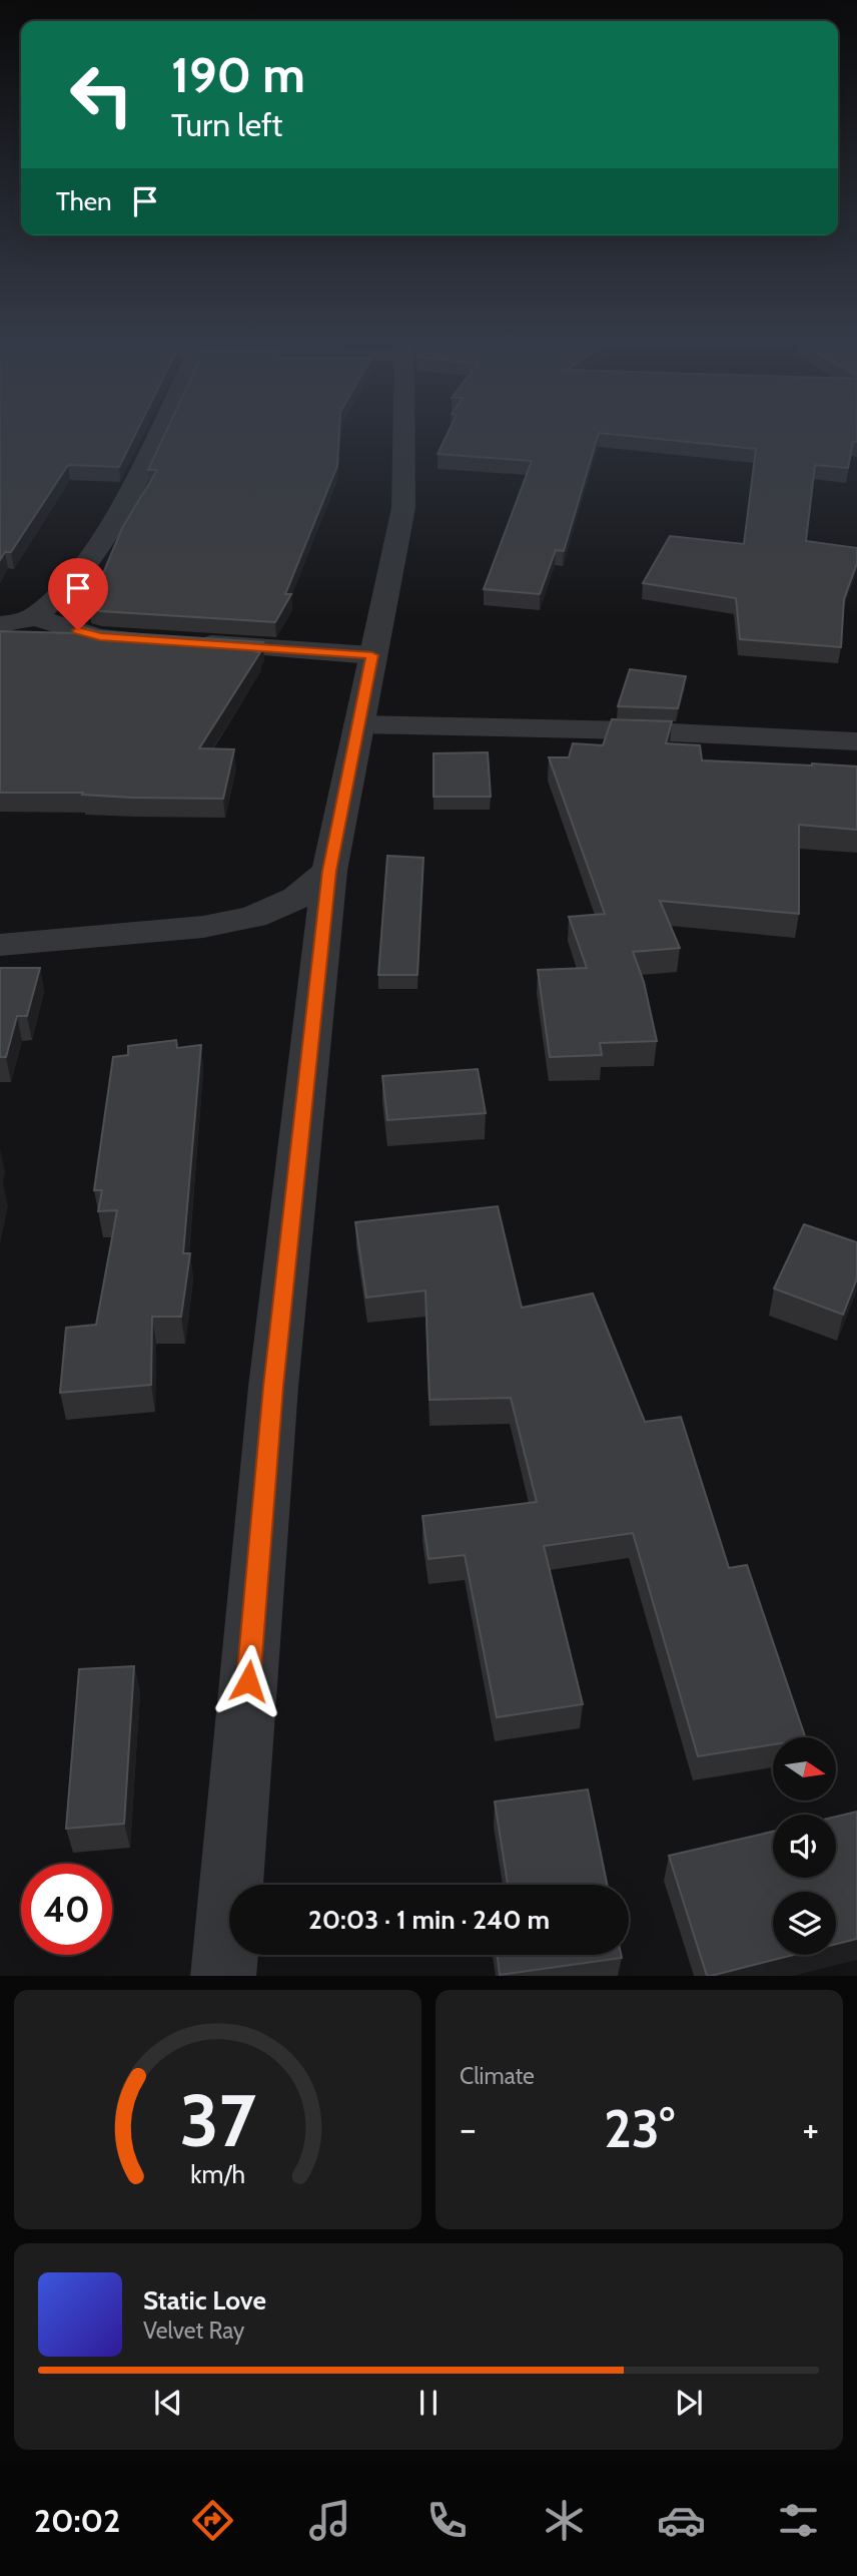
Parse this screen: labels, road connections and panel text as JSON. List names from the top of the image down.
{
  "north": "right",
  "page": {
    "turn": ["190 m", "Turn left"],
    "then": "Then",
    "limit": "40",
    "trip": "20:03 · 1 min · 240 m",
    "tile": "Climate",
    "heat": ["−", "23°", "+"],
    "song": ["Static Love", "Velvet Ray"],
    "tabs": "20:02",
    "gauge": ["37", "km/h"]
  }
}
